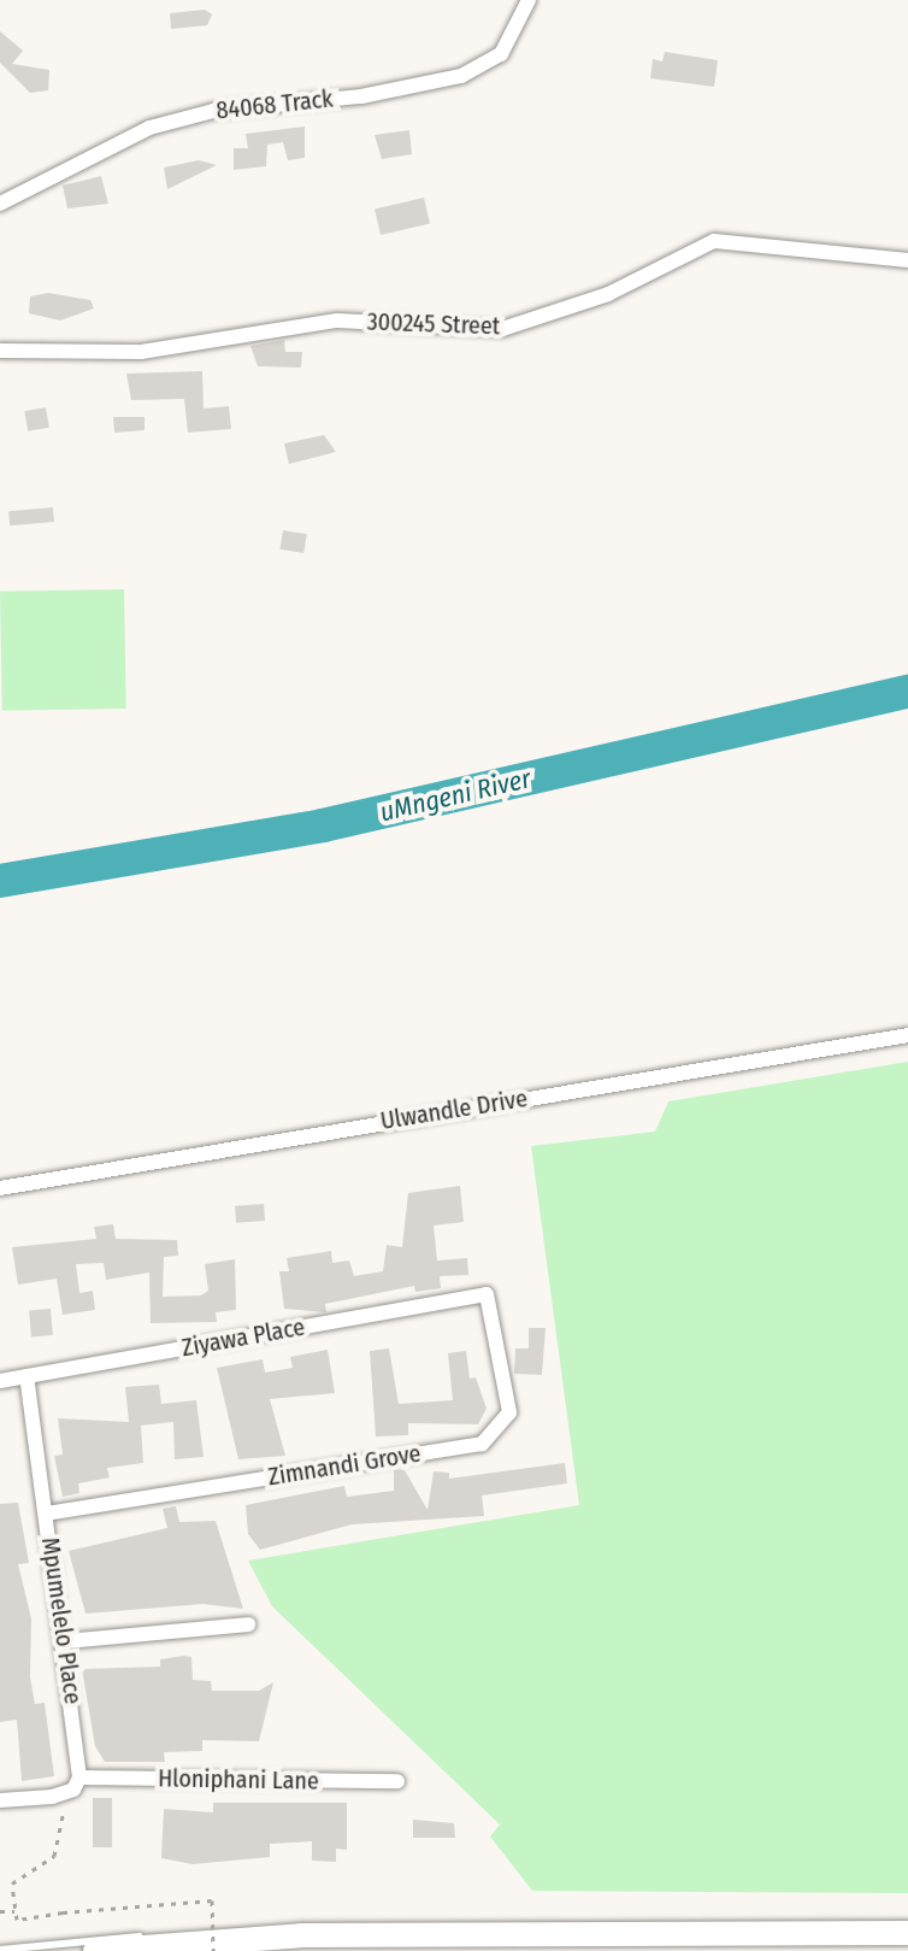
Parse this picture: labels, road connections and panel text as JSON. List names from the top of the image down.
{
  "streets": {
    "street": [
      "84068 Track",
      "300245 Street",
      "Ulwandle Drive",
      "Ziyawa Place",
      "Zimnandi Grove",
      "Mpumelelo Place",
      "Hloniphani Lane"
    ]
  },
  "crossings": [
    ["Ziyawa Place", "Zimnandi Grove"],
    ["Ziyawa Place", "Mpumelelo Place"],
    ["Zimnandi Grove", "Mpumelelo Place"],
    ["Mpumelelo Place", "Hloniphani Lane"]
  ],
  "water": ["uMngeni River"]
}
